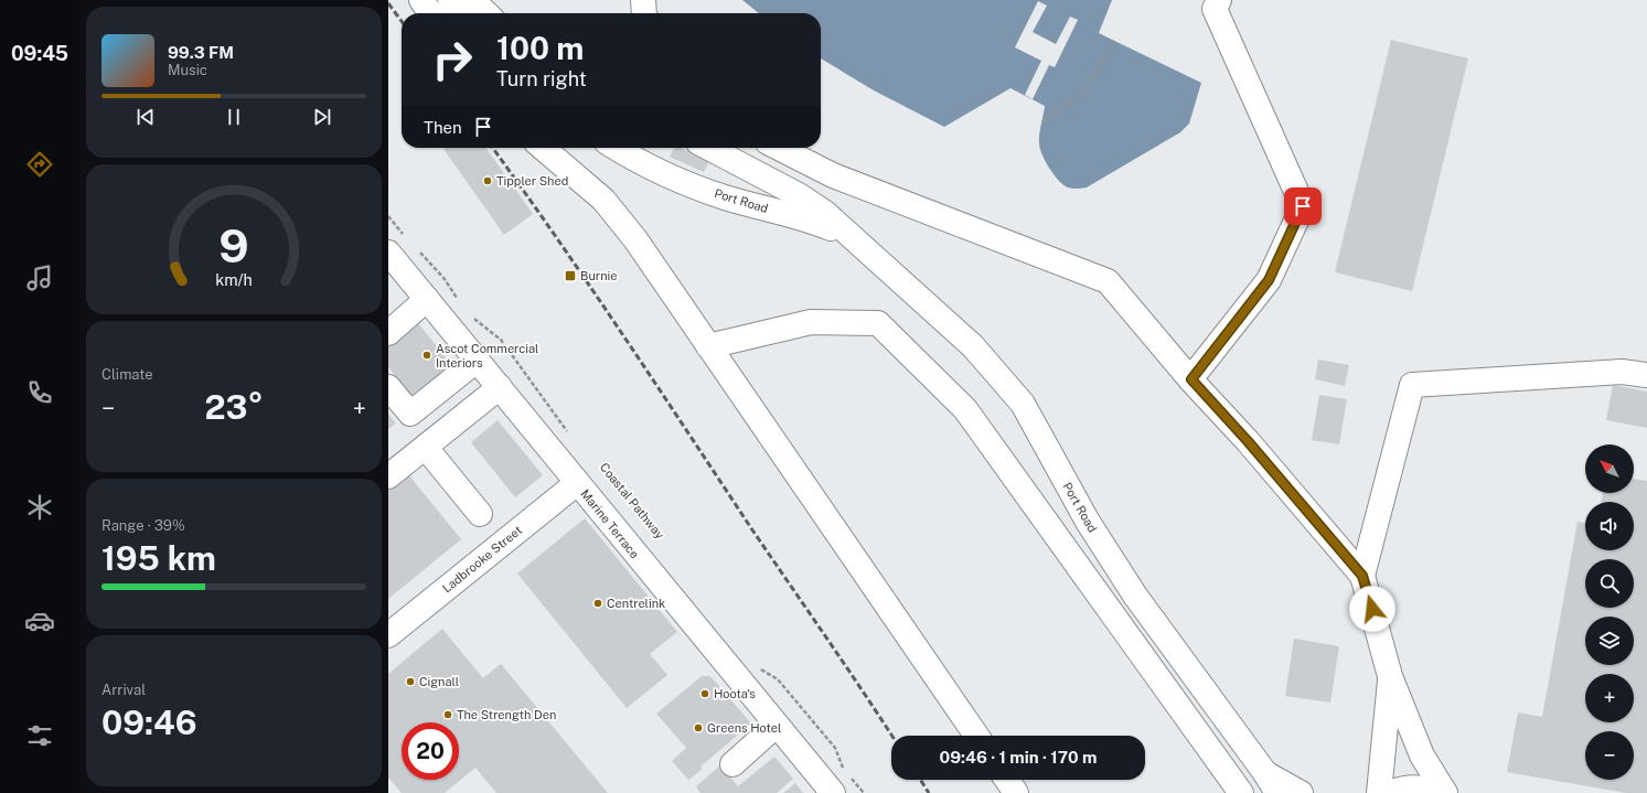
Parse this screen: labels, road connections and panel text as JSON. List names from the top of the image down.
{
  "streets": {
    "street": ["Port Road", "Marine Terrace", "Ladbrooke Street"]
  },
  "crossings": [
    ["Marine Terrace", "Ladbrooke Street"]
  ],
  "places": {
    "other": [
      "Tippler Shed",
      "Ascot Commercial Interiors",
      "Centrelink",
      "Cignall",
      "Hoota's",
      "The Strength Den",
      "Greens Hotel"
    ],
    "transit": ["Burnie"]
  },
  "north": "top left",
  "page": {
    "tabs": "09:45",
    "turn": ["100 m", "Turn right"],
    "song": ["99.3 FM", "Music"],
    "then": "Then",
    "tile": [
      "Climate",
      ["Range · 39%", "195 km"],
      ["Arrival", "09:46"]
    ],
    "heat": ["−", "23°", "+"],
    "map_buttons": ["+", "−"],
    "limit": "20",
    "trip": "09:46 · 1 min · 170 m",
    "gauge": ["9", "km/h"]
  }
}
